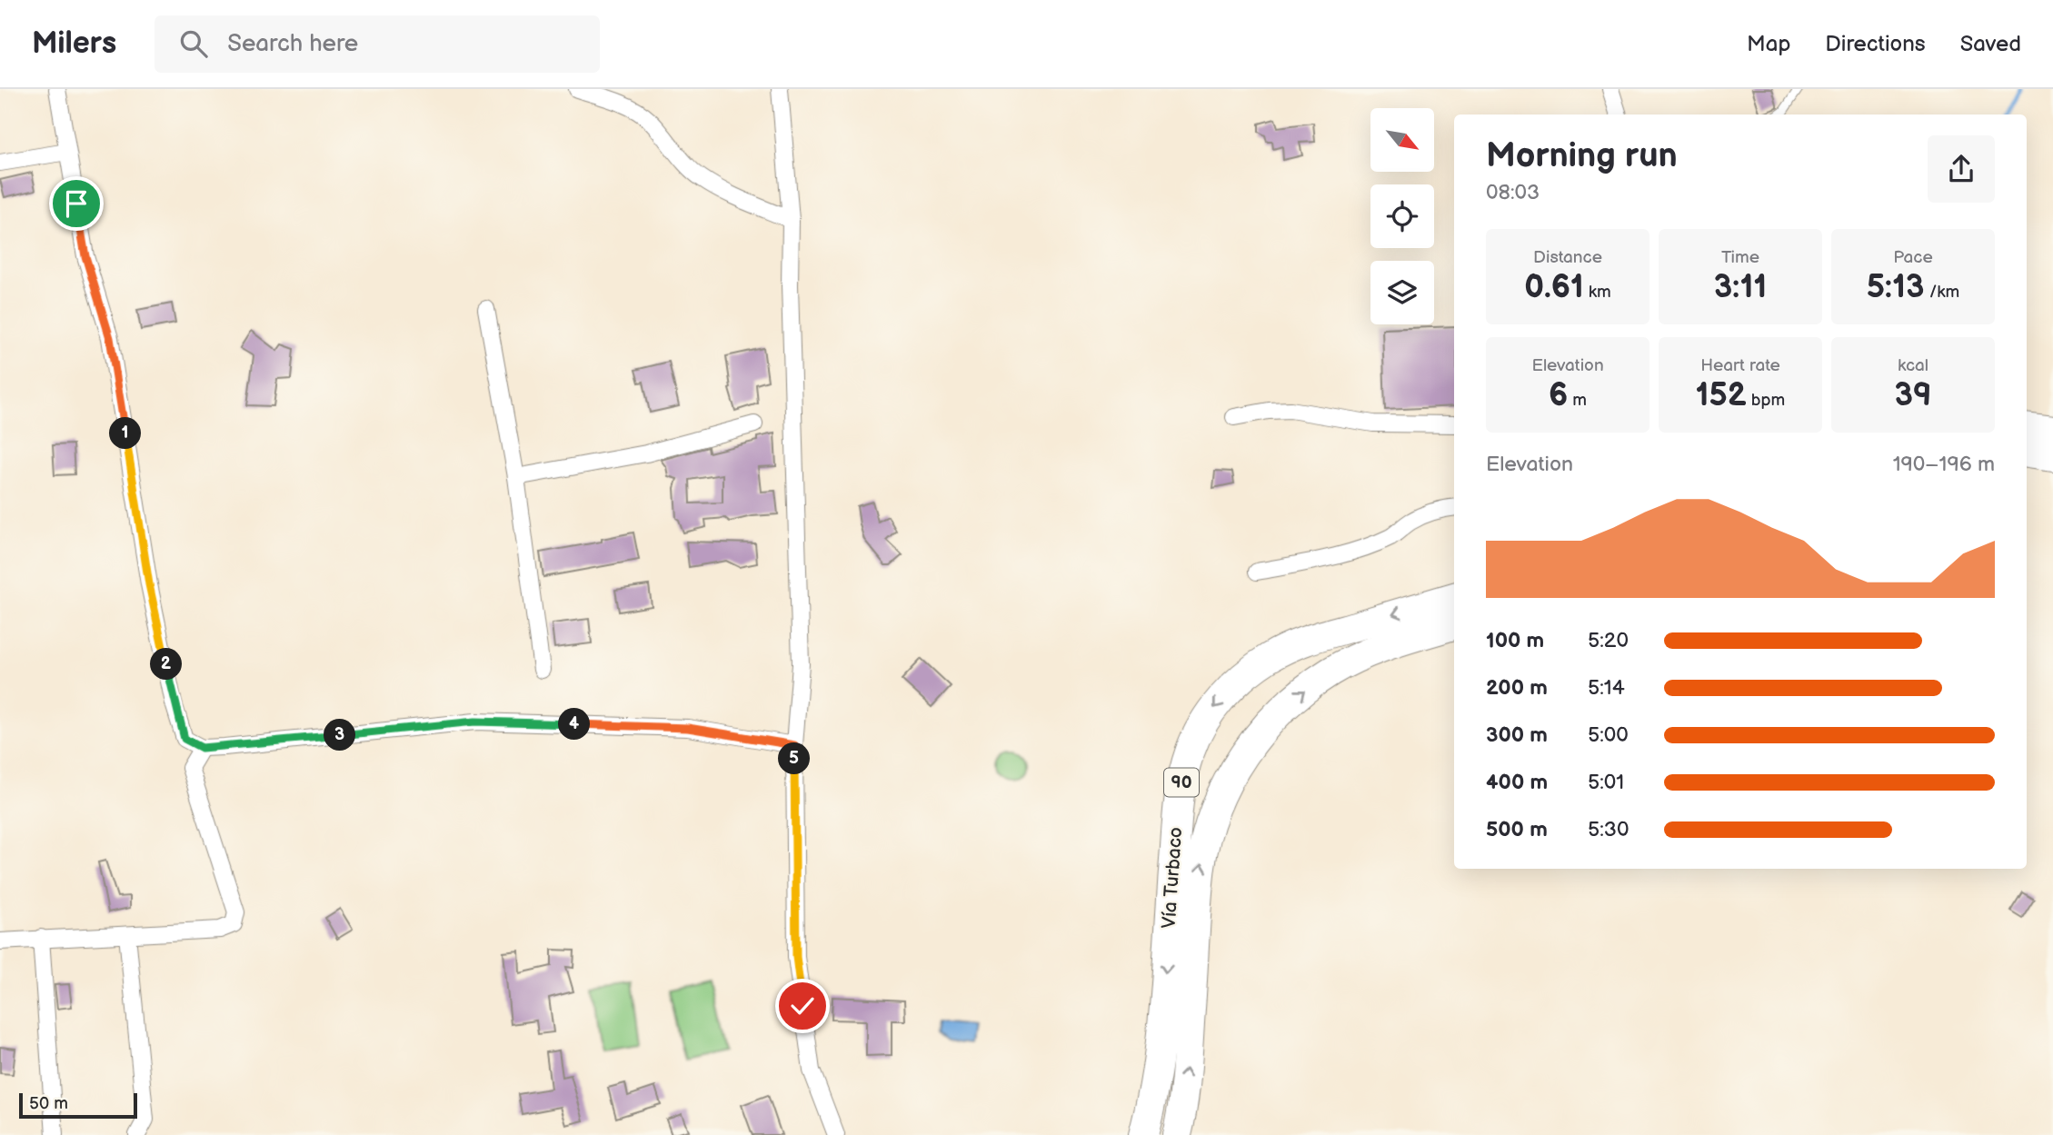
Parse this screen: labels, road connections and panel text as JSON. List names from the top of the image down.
{
  "streets": {
    "highway": ["90", "Vía Turbaco"]
  },
  "scale_bar": "50 m",
  "north": "bottom right",
  "page": {
    "header": "Milers",
    "search": "Search here",
    "nav": ["Map", "Directions", "Saved"],
    "heading": ["Morning run", "08:03"],
    "stats": [
      ["Distance", "0.61 km"],
      ["Time", "3:11"],
      ["Pace", "5:13 /km"],
      ["Elevation", "6 m"],
      ["Heart rate", "152 bpm"],
      ["kcal", "39"]
    ],
    "pins": [
      "1",
      "2",
      "4",
      "3",
      "5"
    ],
    "chart": ["Elevation", "190–196 m"],
    "list": [
      {
        "name": "100 m",
        "note": "5:20"
      },
      {
        "name": "200 m",
        "note": "5:14"
      },
      {
        "name": "300 m",
        "note": "5:00"
      },
      {
        "name": "400 m",
        "note": "5:01"
      },
      {
        "name": "500 m",
        "note": "5:30"
      }
    ],
    "scale": "50 m"
  }
}
